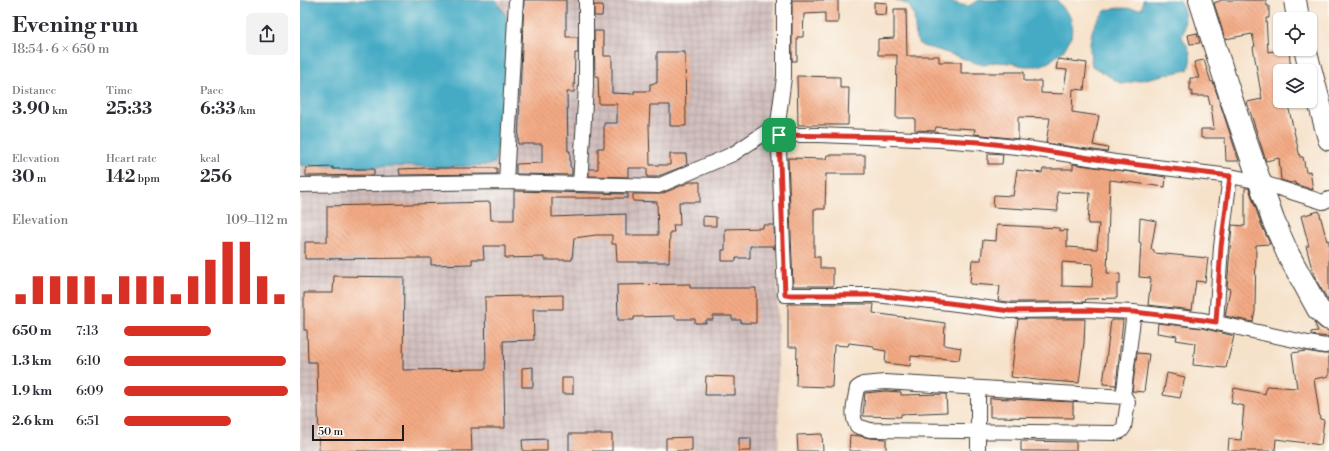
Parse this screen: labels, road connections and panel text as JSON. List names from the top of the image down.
{
  "scale_bar": "50 m",
  "page": {
    "heading": ["Evening run", "18:54 · 6 × 650 m"],
    "stats": [
      ["Distance", "3.90 km"],
      ["Time", "25:33"],
      ["Pace", "6:33 /km"],
      ["Elevation", "30 m"],
      ["Heart rate", "142 bpm"],
      ["kcal", "256"]
    ],
    "chart": ["Elevation", "109–112 m"],
    "list": [
      {
        "name": "650 m",
        "note": "7:13"
      },
      {
        "name": "1.3 km",
        "note": "6:10"
      },
      {
        "name": "1.9 km",
        "note": "6:09"
      },
      {
        "name": "2.6 km",
        "note": "6:51"
      }
    ],
    "scale": "50 m"
  }
}
